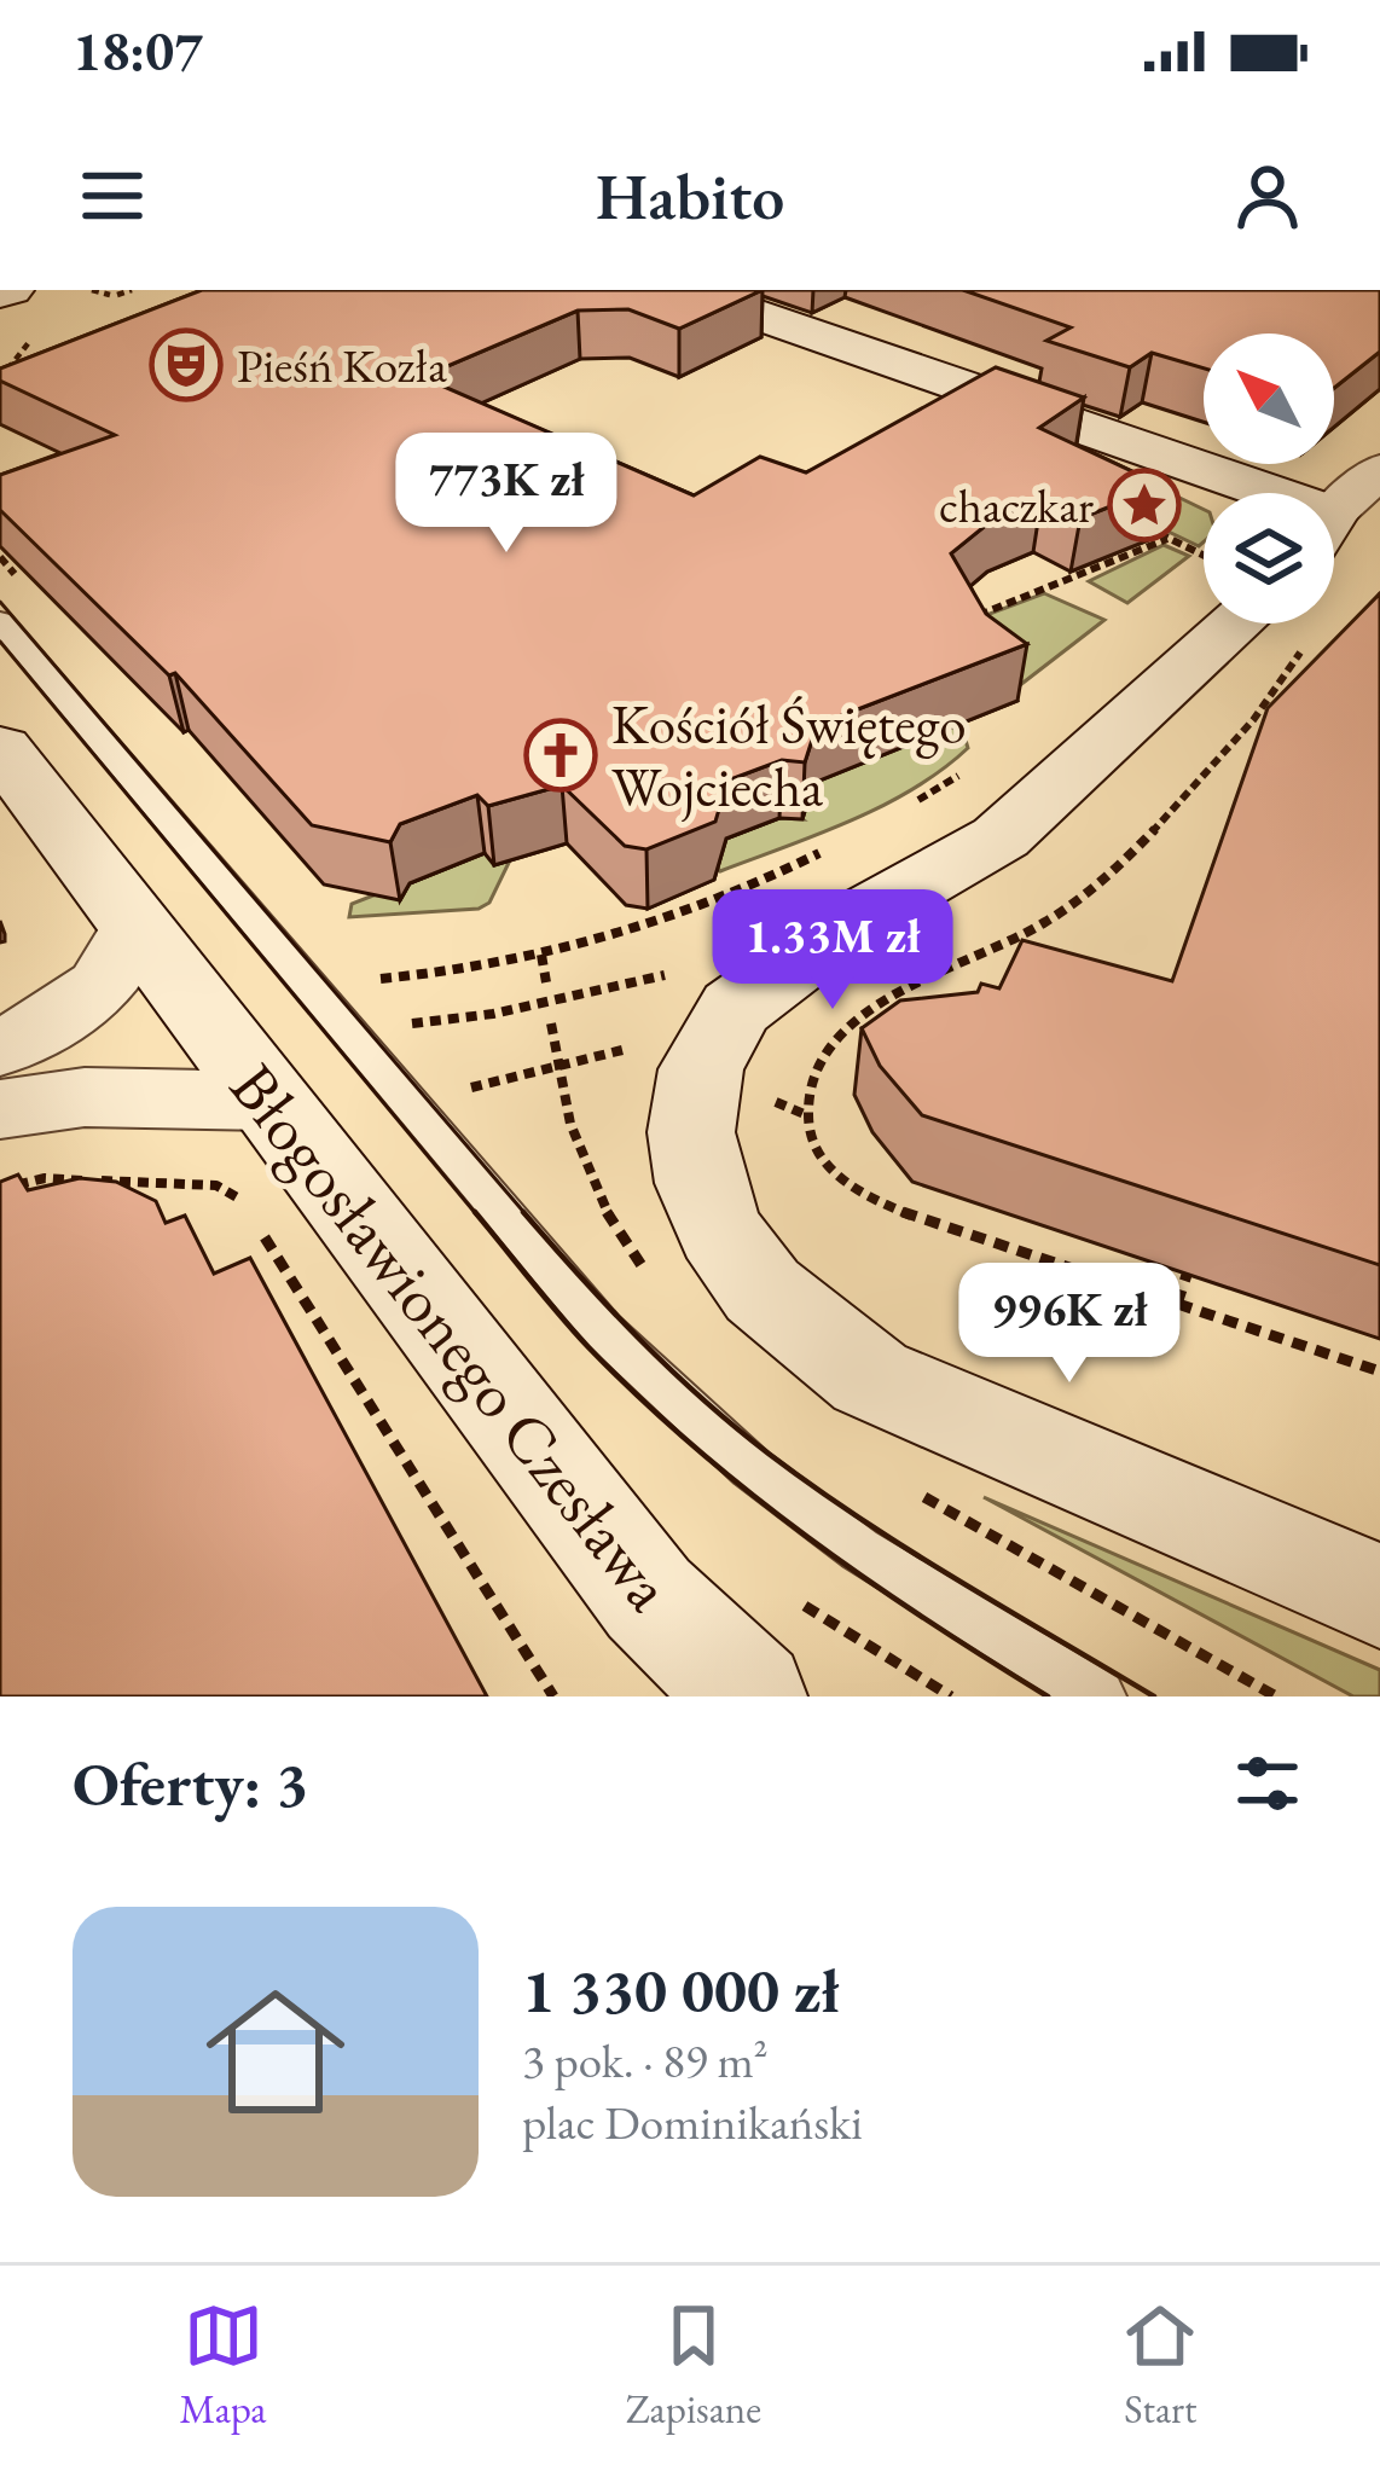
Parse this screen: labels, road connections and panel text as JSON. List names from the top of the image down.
{
  "streets": {
    "street": ["Błogosławionego Czesława"]
  },
  "places": {
    "theatre": ["Pieśń Kozła"],
    "place": ["chaczkar"],
    "church": ["Kościół Świętego Wojciecha"]
  },
  "north": "top left",
  "page": {
    "status": "18:07",
    "header": "Habito",
    "price": ["773K zł", "1.33M zł", "996K zł"],
    "heading": "Oferty: 3",
    "list": [
      {
        "name": "1 330 000 zł",
        "note": "3 pok. · 89 m² · plac Dominikański"
      }
    ],
    "tabs": ["Mapa", "Zapisane", "Start"]
  }
}
